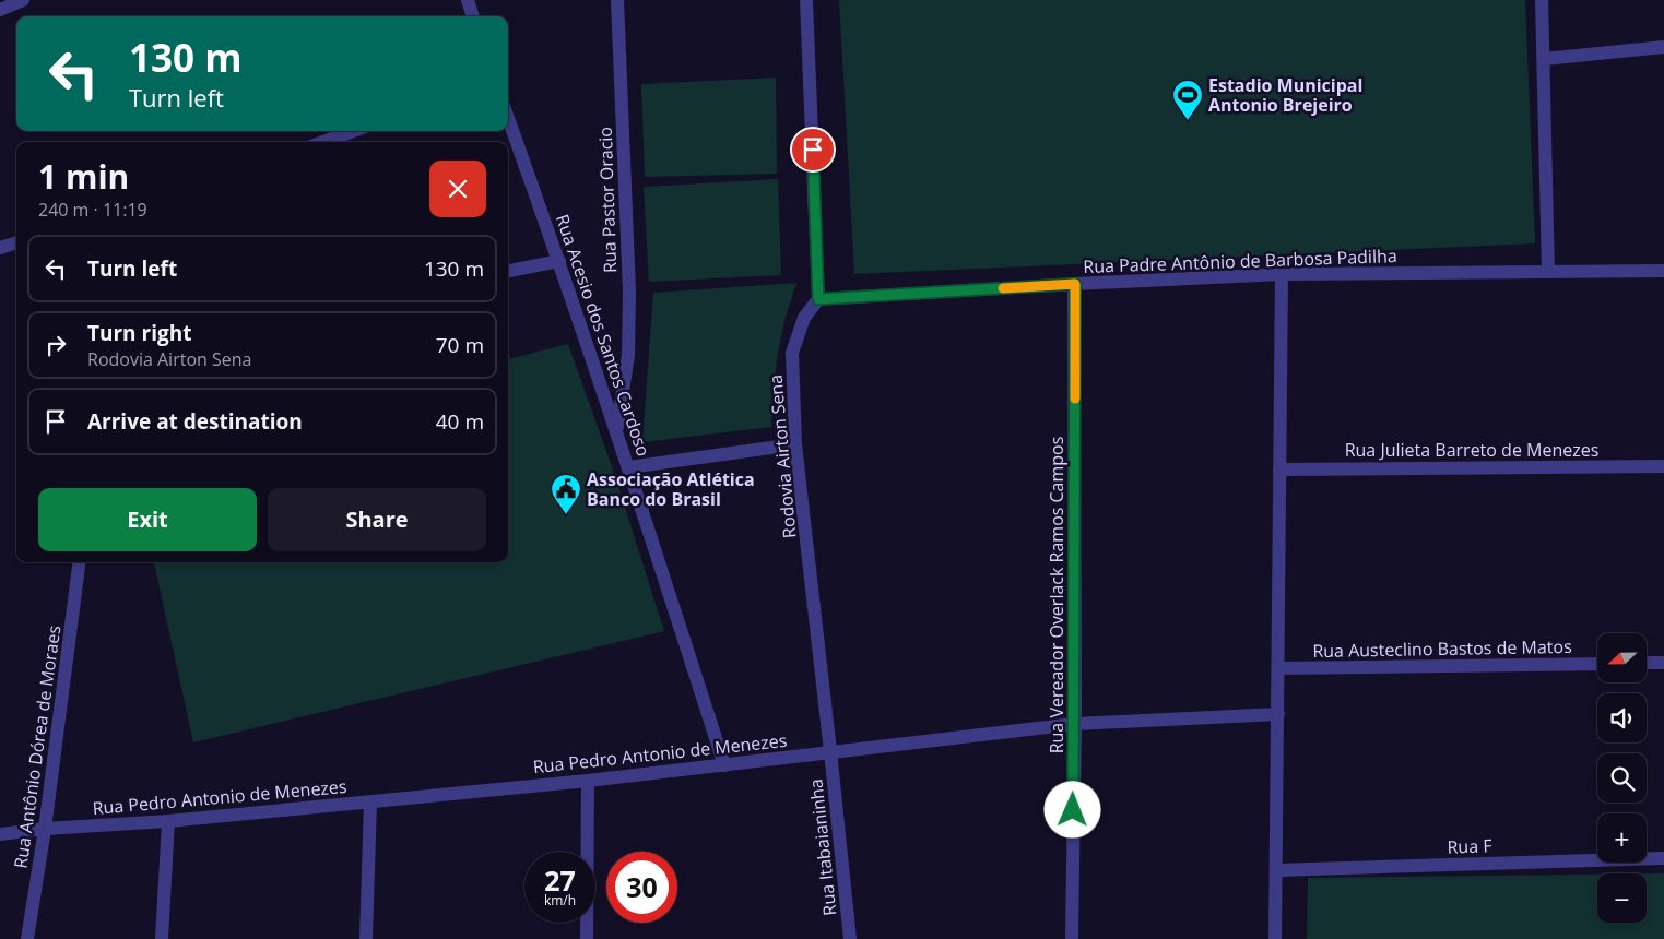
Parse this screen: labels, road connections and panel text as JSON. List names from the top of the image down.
{
  "streets": {
    "street": [
      "Rua Pastor Oracio",
      "Rua Padre Antônio de Barbosa Padilha",
      "Rua Acesio dos Santos Cardoso",
      "Rua Julieta Barreto de Menezes",
      "Rodovia Airton Sena",
      "Rua Vereador Overlack Ramos Campos",
      "Rua Austeclino Bastos de Matos",
      "Rua Antônio Dórea de Moraes",
      "Rua Pedro Antonio de Menezes",
      "Rua F",
      "Rua Itabaianinha"
    ]
  },
  "crossings": [
    ["Rua Pastor Oracio", "Rua Acesio dos Santos Cardoso"],
    ["Rua Padre Antônio de Barbosa Padilha", "Rodovia Airton Sena"],
    ["Rua Padre Antônio de Barbosa Padilha", "Rua Vereador Overlack Ramos Campos"],
    ["Rua Acesio dos Santos Cardoso", "Rua Pedro Antonio de Menezes"],
    ["Rodovia Airton Sena", "Rua Pedro Antonio de Menezes"],
    ["Rodovia Airton Sena", "Rua Itabaianinha"],
    ["Rua Vereador Overlack Ramos Campos", "Rua Pedro Antonio de Menezes"],
    ["Rua Antônio Dórea de Moraes", "Rua Pedro Antonio de Menezes"],
    ["Rua Pedro Antonio de Menezes", "Rua Itabaianinha"]
  ],
  "places": {
    "sports": ["Estadio Municipal Antonio Brejeiro"],
    "public building": ["Associação Atlética Banco do Brasil"]
  },
  "north": "left",
  "page": {
    "turn": ["130 m", "Turn left"],
    "heading": ["1 min", "240 m · 11:19"],
    "list": [
      {
        "name": "Turn left",
        "value": "130 m"
      },
      {
        "name": "Turn right",
        "note": "Rodovia Airton Sena",
        "value": "70 m"
      },
      {
        "name": "Arrive at destination",
        "value": "40 m"
      }
    ],
    "buttons": ["Exit", "Share"],
    "map_buttons": ["+", "−"],
    "speed": "27 km/h",
    "limit": "30"
  }
}
